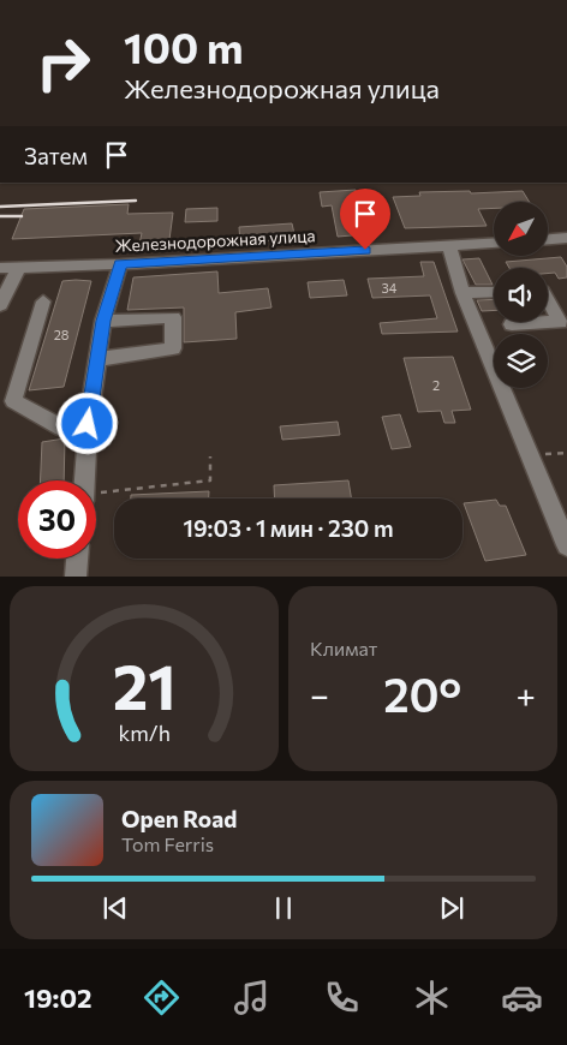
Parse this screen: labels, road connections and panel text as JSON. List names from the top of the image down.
{
  "streets": {
    "street": ["Железнодорожная улица"]
  },
  "house_numbers": ["34", "28", "2"],
  "north": "bottom left",
  "page": {
    "turn": ["100 m", "Железнодорожная улица"],
    "then": "Затем",
    "limit": "30",
    "trip": "19:03 · 1 мин · 230 m",
    "tile": "Климат",
    "heat": ["−", "20°", "+"],
    "song": ["Open Road", "Tom Ferris"],
    "tabs": "19:02",
    "gauge": ["21", "km/h"]
  }
}
